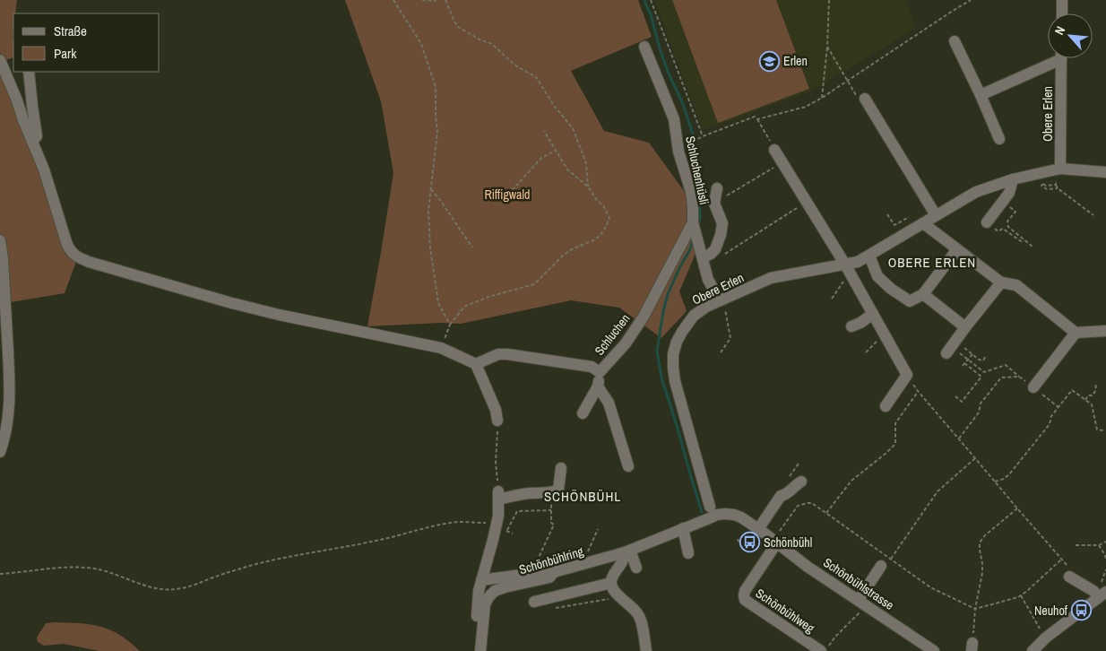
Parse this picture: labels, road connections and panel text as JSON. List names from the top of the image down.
{
  "streets": {
    "street": [
      "Obere Erlen",
      "Schluchenhüsli",
      "Schluchen",
      "Schönbühlring",
      "Schönbühlstrasse",
      "Schönbühlweg"
    ]
  },
  "crossings": [
    ["Obere Erlen", "Schluchenhüsli"],
    ["Schluchenhüsli", "Schluchen"],
    ["Schönbühlring", "Schönbühlstrasse"],
    ["Schönbühlstrasse", "Schönbühlweg"]
  ],
  "districts": ["OBERE ERLEN", "SCHÖNBÜHL"],
  "parks": ["Riffigwald"],
  "places": {
    "school or university": ["Erlen"],
    "bus stop": ["Schönbühl", "Neuhof"]
  },
  "legend": ["Straße", "Park"],
  "north": "top left"
}
